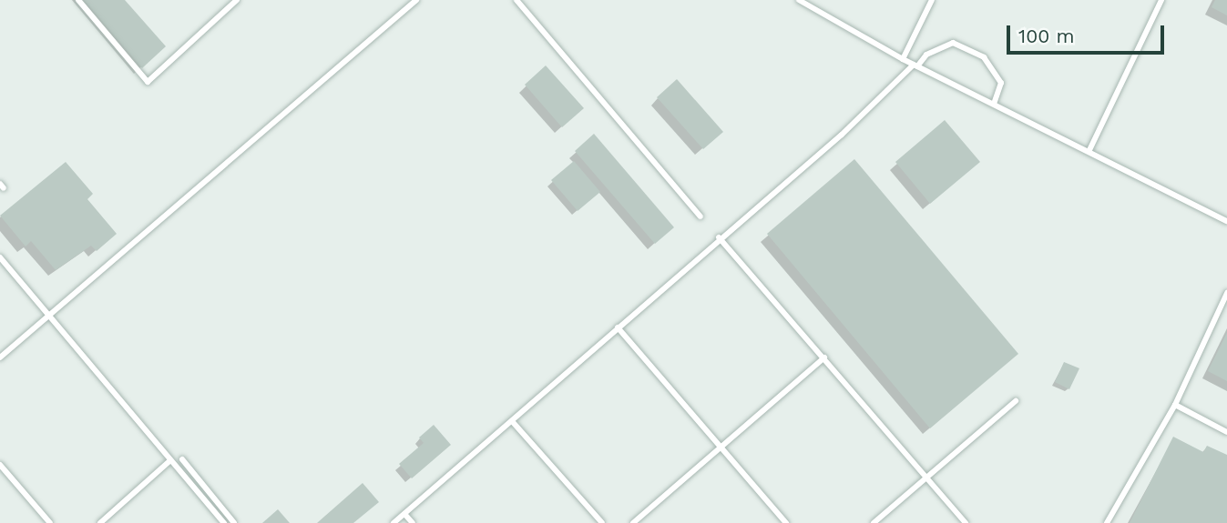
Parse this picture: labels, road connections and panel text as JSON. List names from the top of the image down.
{
  "scale_bar": "100 m"
}
